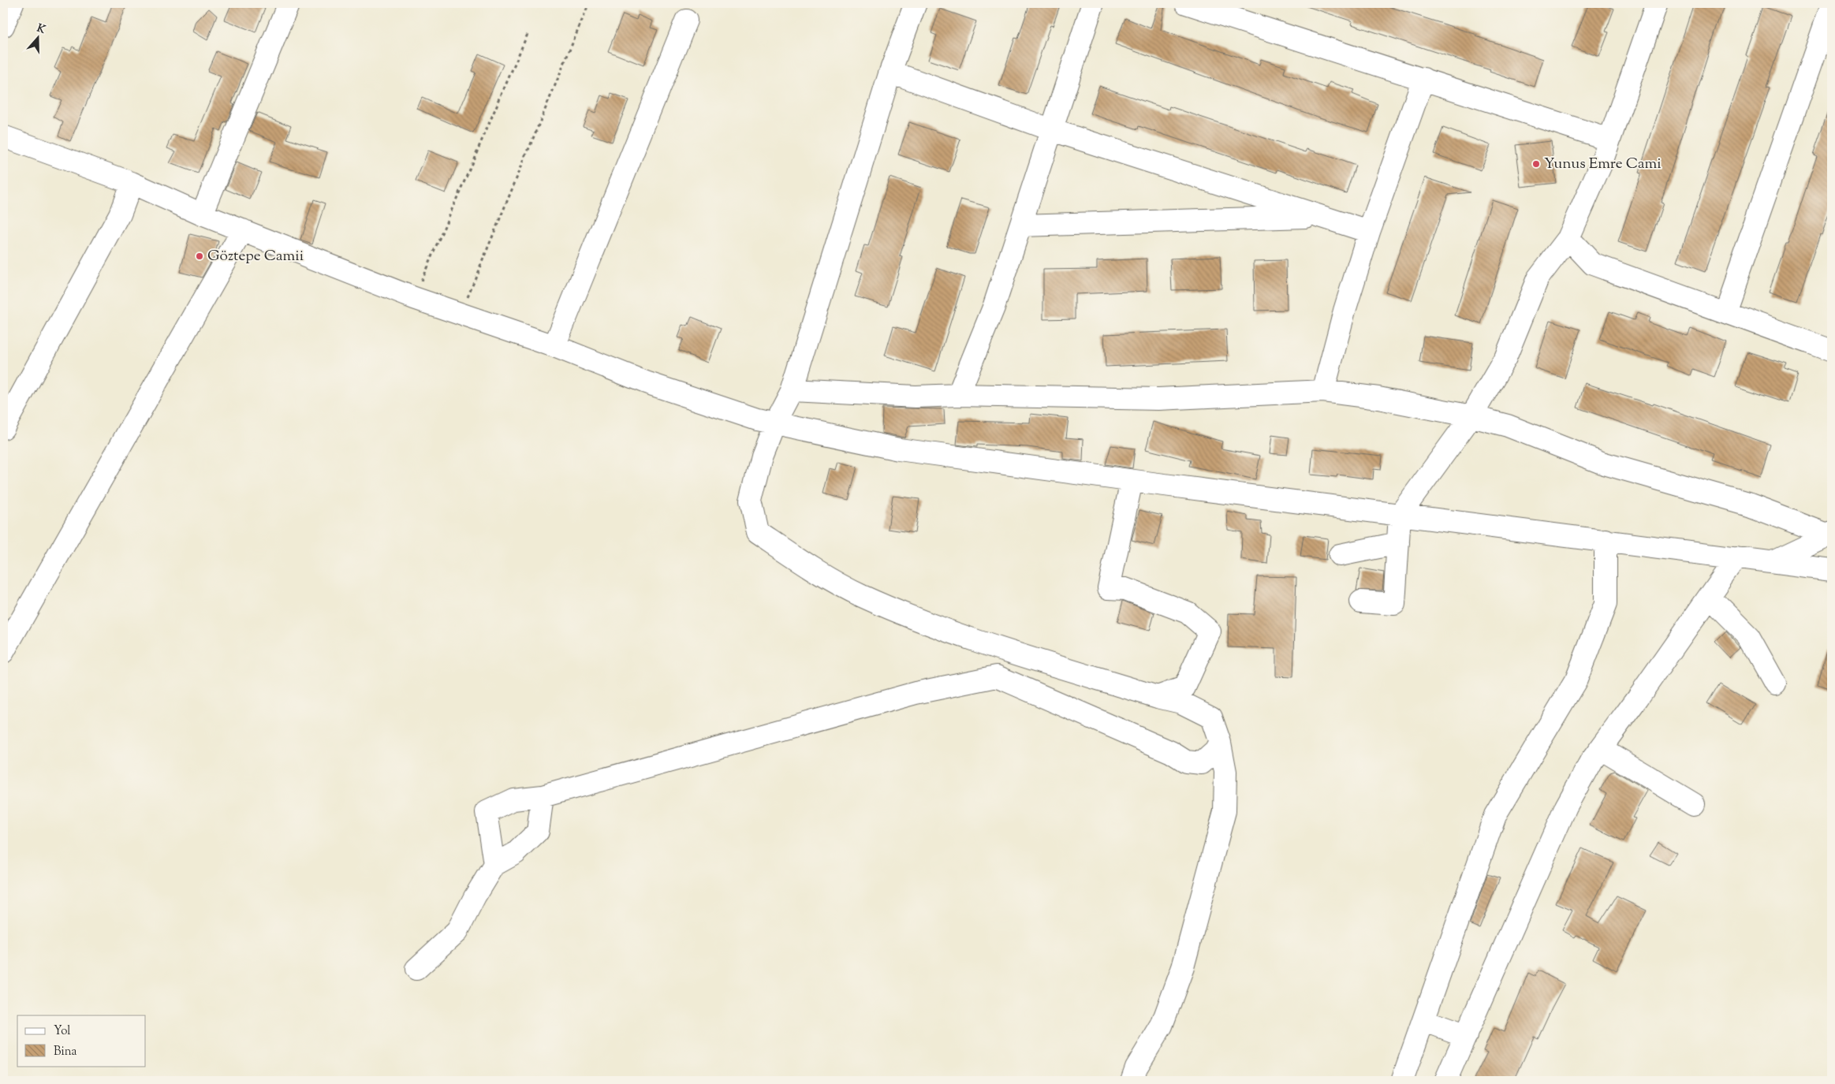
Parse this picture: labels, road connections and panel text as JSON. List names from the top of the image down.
{
  "places": ["Yunus Emre Cami", "Göztepe Camii"],
  "legend": ["Yol", "Bina"],
  "north": "top"
}
